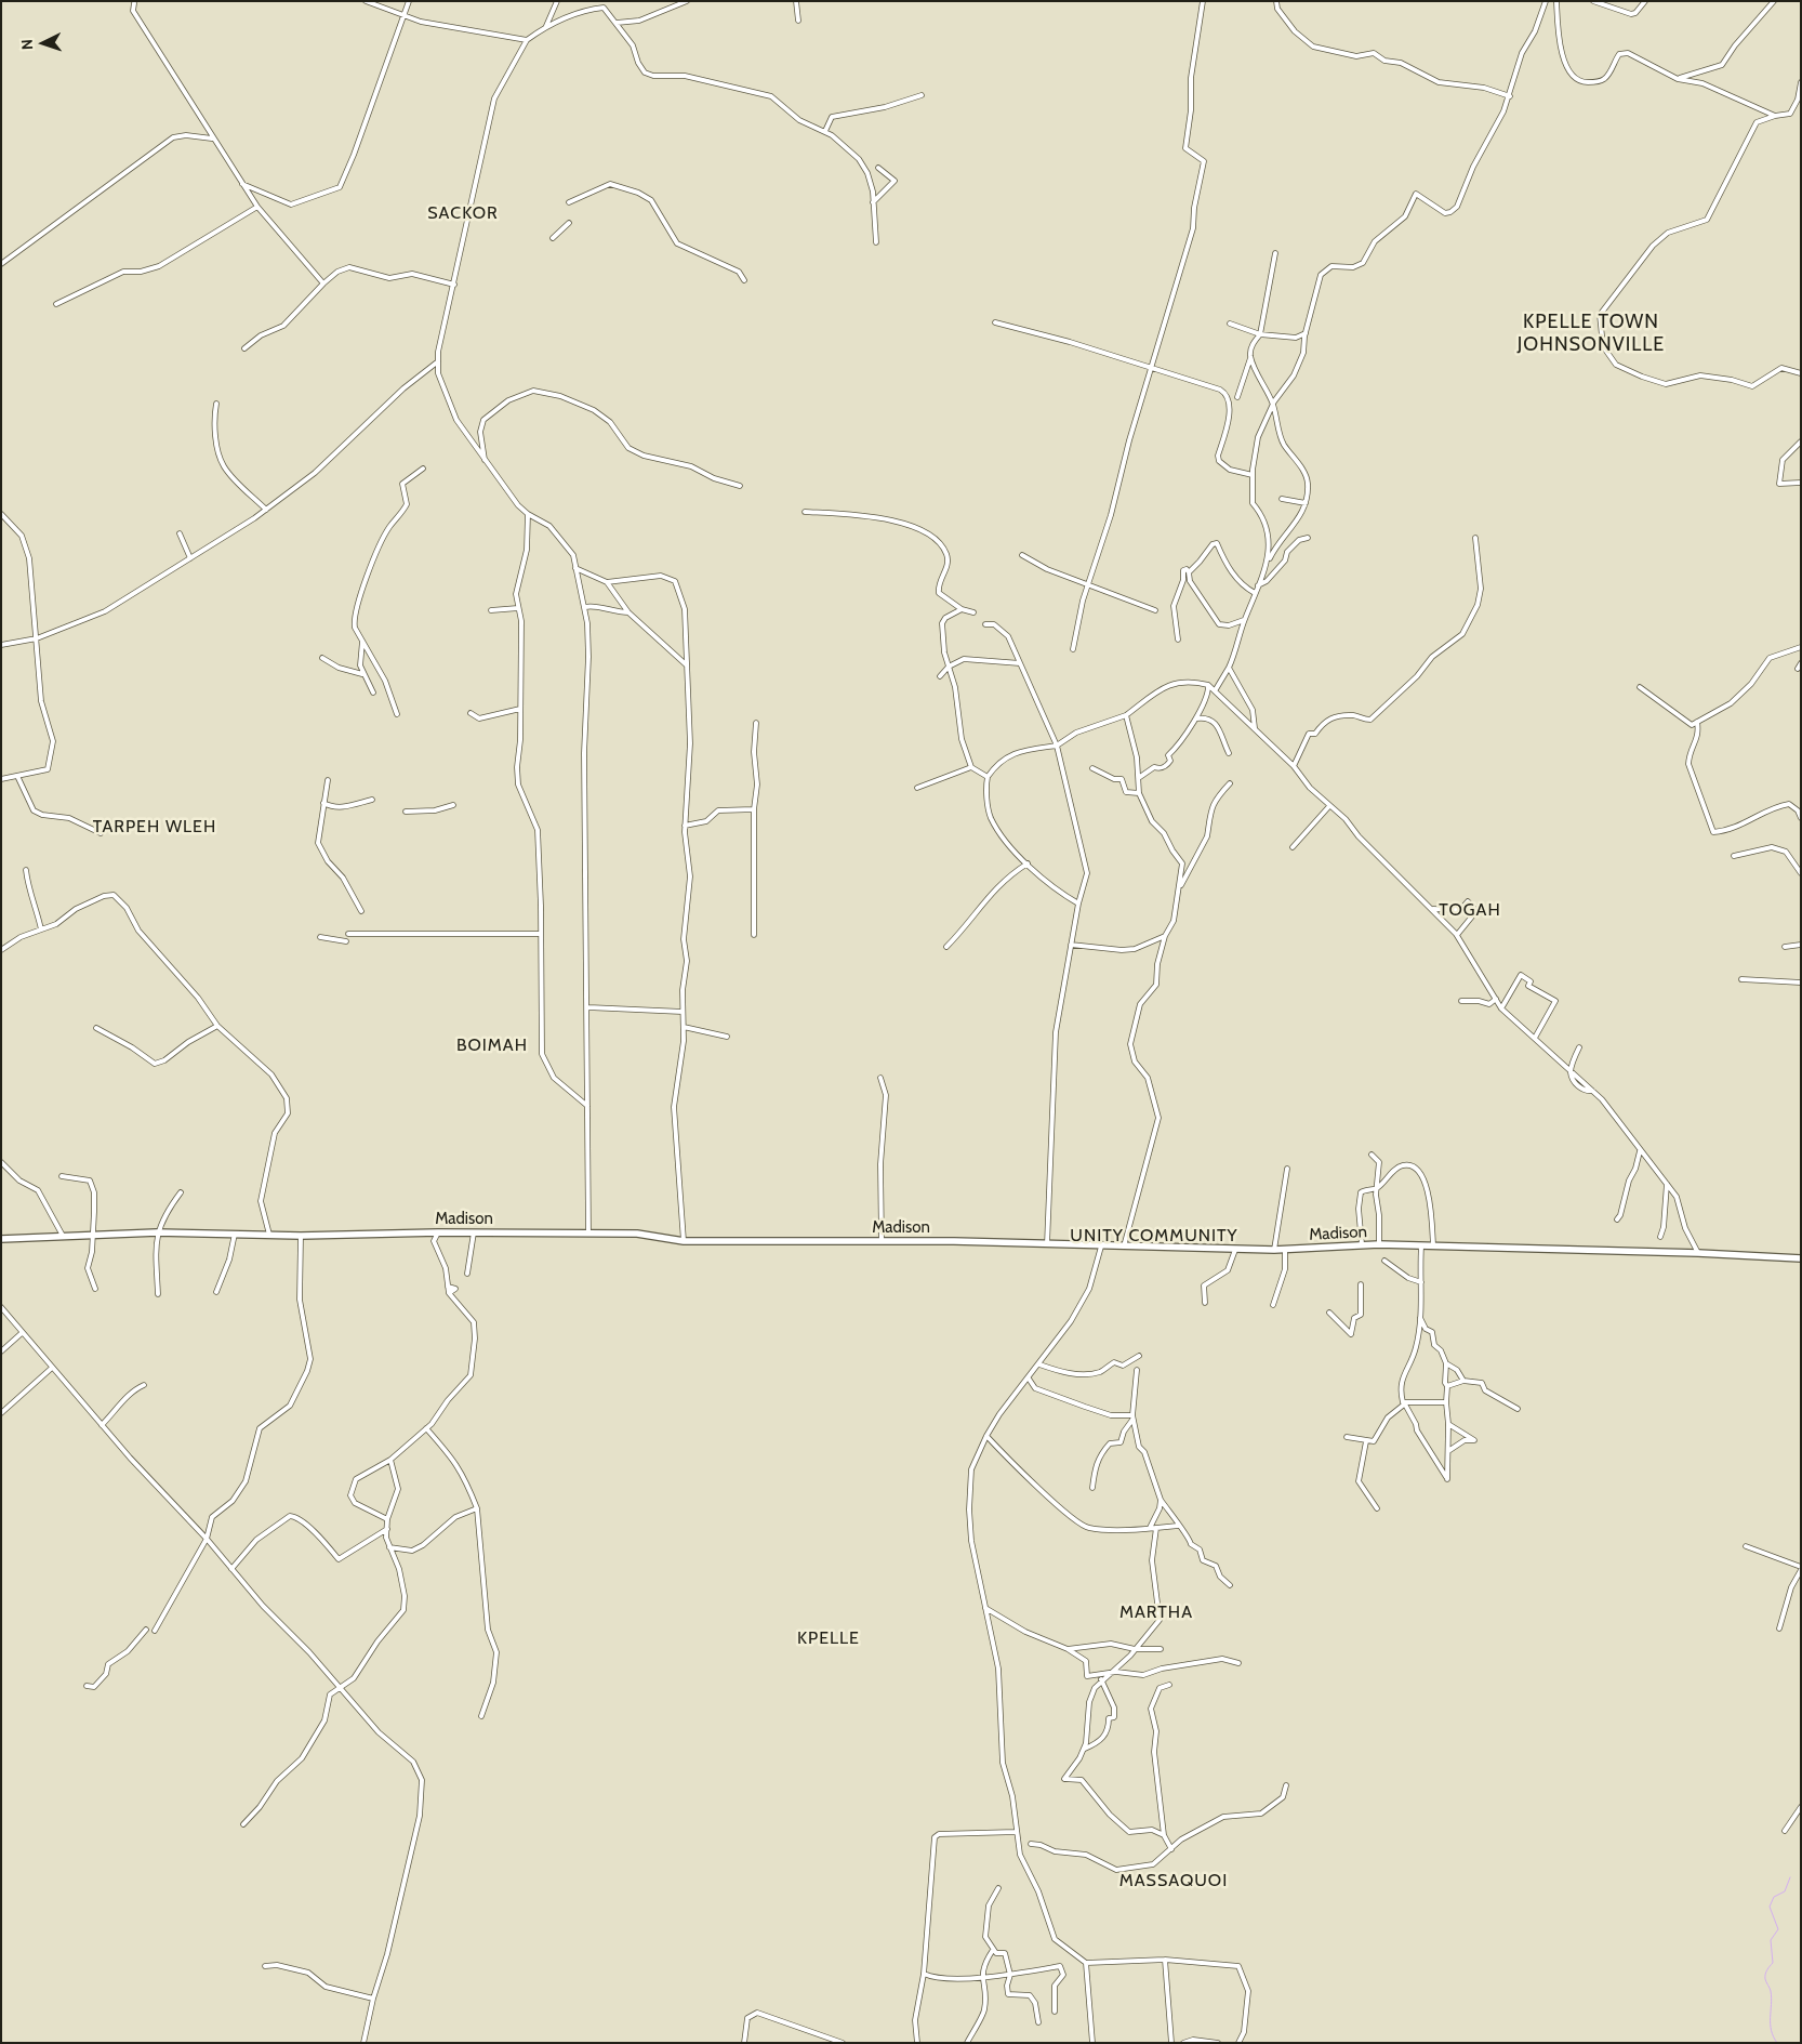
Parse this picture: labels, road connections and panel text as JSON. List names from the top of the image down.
{
  "streets": {
    "street": ["Madison"]
  },
  "districts": [
    "SACKOR",
    "KPELLE TOWN JOHNSONVILLE",
    "TARPEH WLEH",
    "TOGAH",
    "BOIMAH",
    "UNITY COMMUNITY",
    "MARTHA",
    "KPELLE",
    "MASSAQUOI"
  ],
  "north": "left"
}
